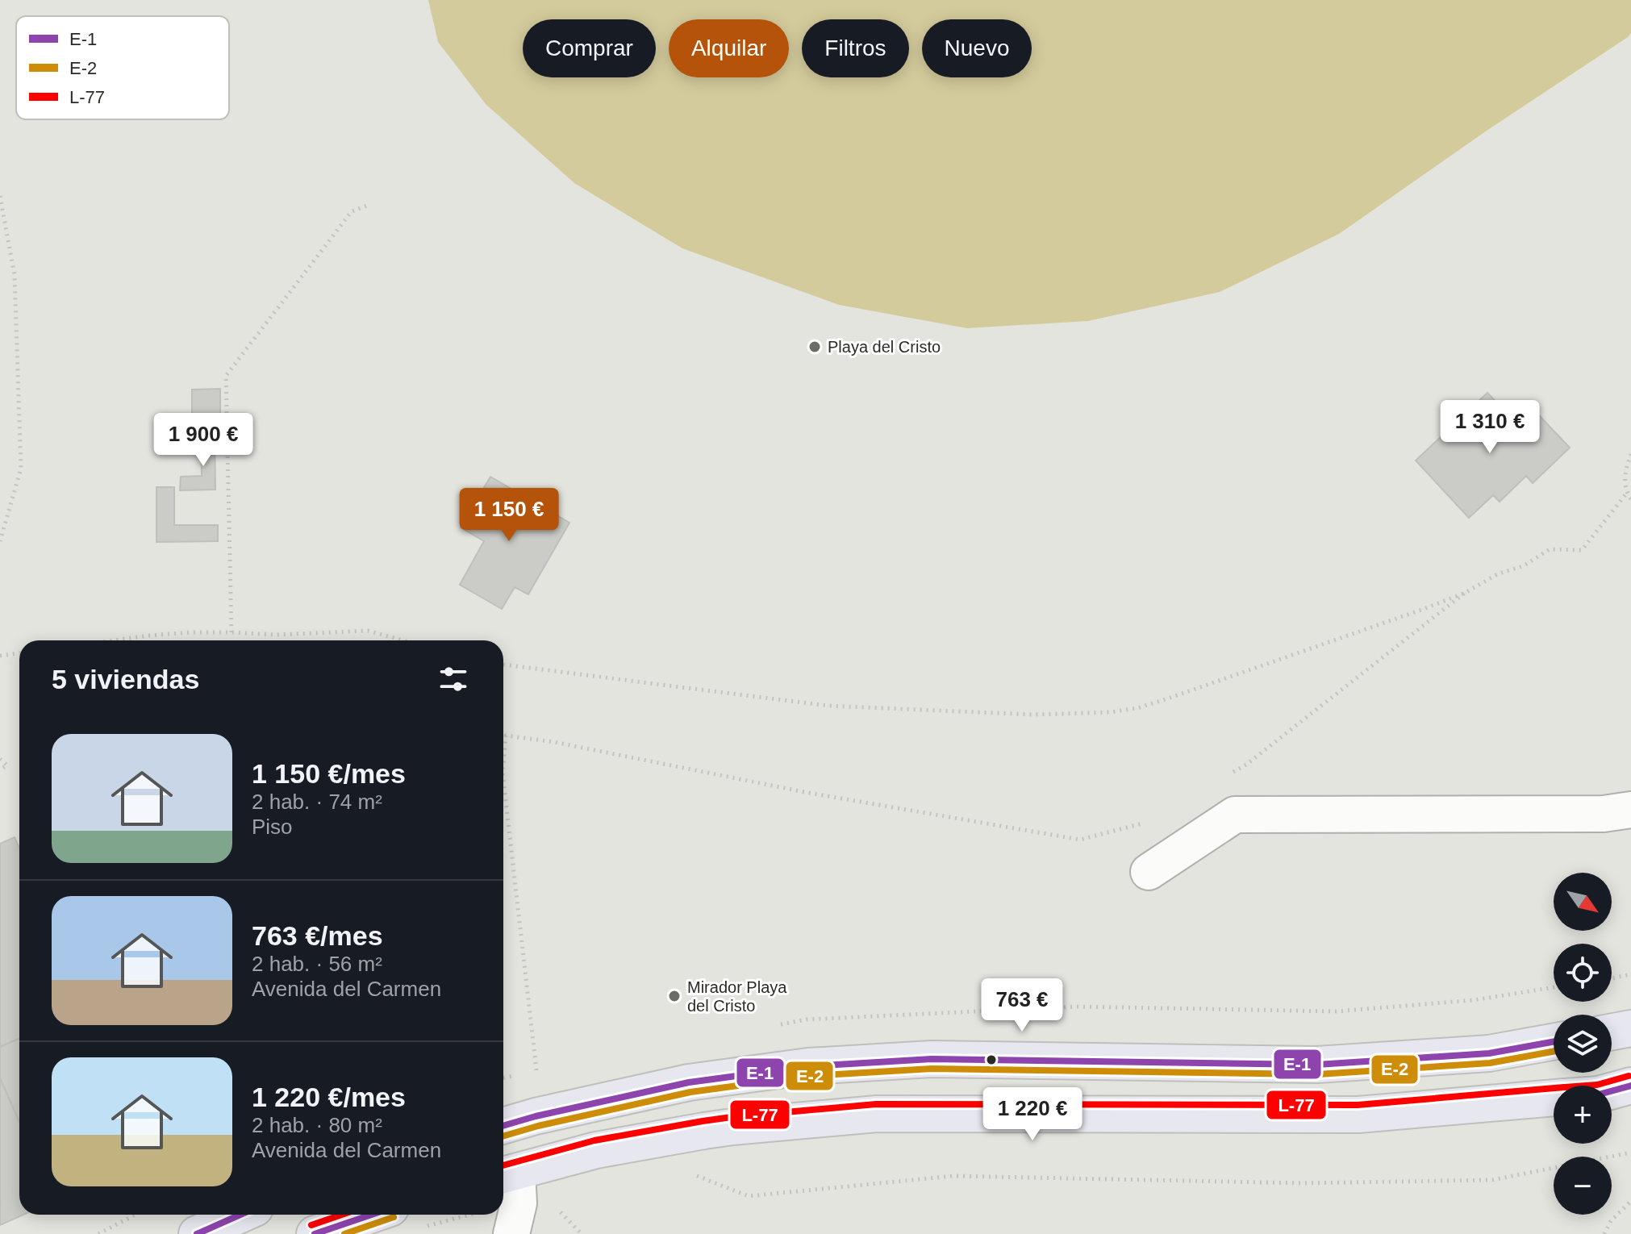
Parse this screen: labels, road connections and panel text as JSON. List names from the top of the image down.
{
  "places": ["Playa del Cristo", "Mirador Playa del Cristo"],
  "lines": ["transit line E-1", "transit line E-2", "transit line L-77"],
  "legend": ["E-1", "E-2", "L-77"],
  "north": "bottom right",
  "page": {
    "chip": [
      "Comprar",
      "Alquilar",
      "Filtros",
      "Nuevo"
    ],
    "price": [
      "1 310 €",
      "1 900 €",
      "1 150 €",
      "763 €",
      "1 220 €"
    ],
    "heading": "5 viviendas",
    "list": [
      {
        "name": "1 150 €/mes",
        "note": "2 hab. · 74 m² · Piso"
      },
      {
        "name": "763 €/mes",
        "note": "2 hab. · 56 m² · Avenida del Carmen"
      },
      {
        "name": "1 220 €/mes",
        "note": "2 hab. · 80 m² · Avenida del Carmen"
      }
    ],
    "map_buttons": ["+", "−"]
  }
}
